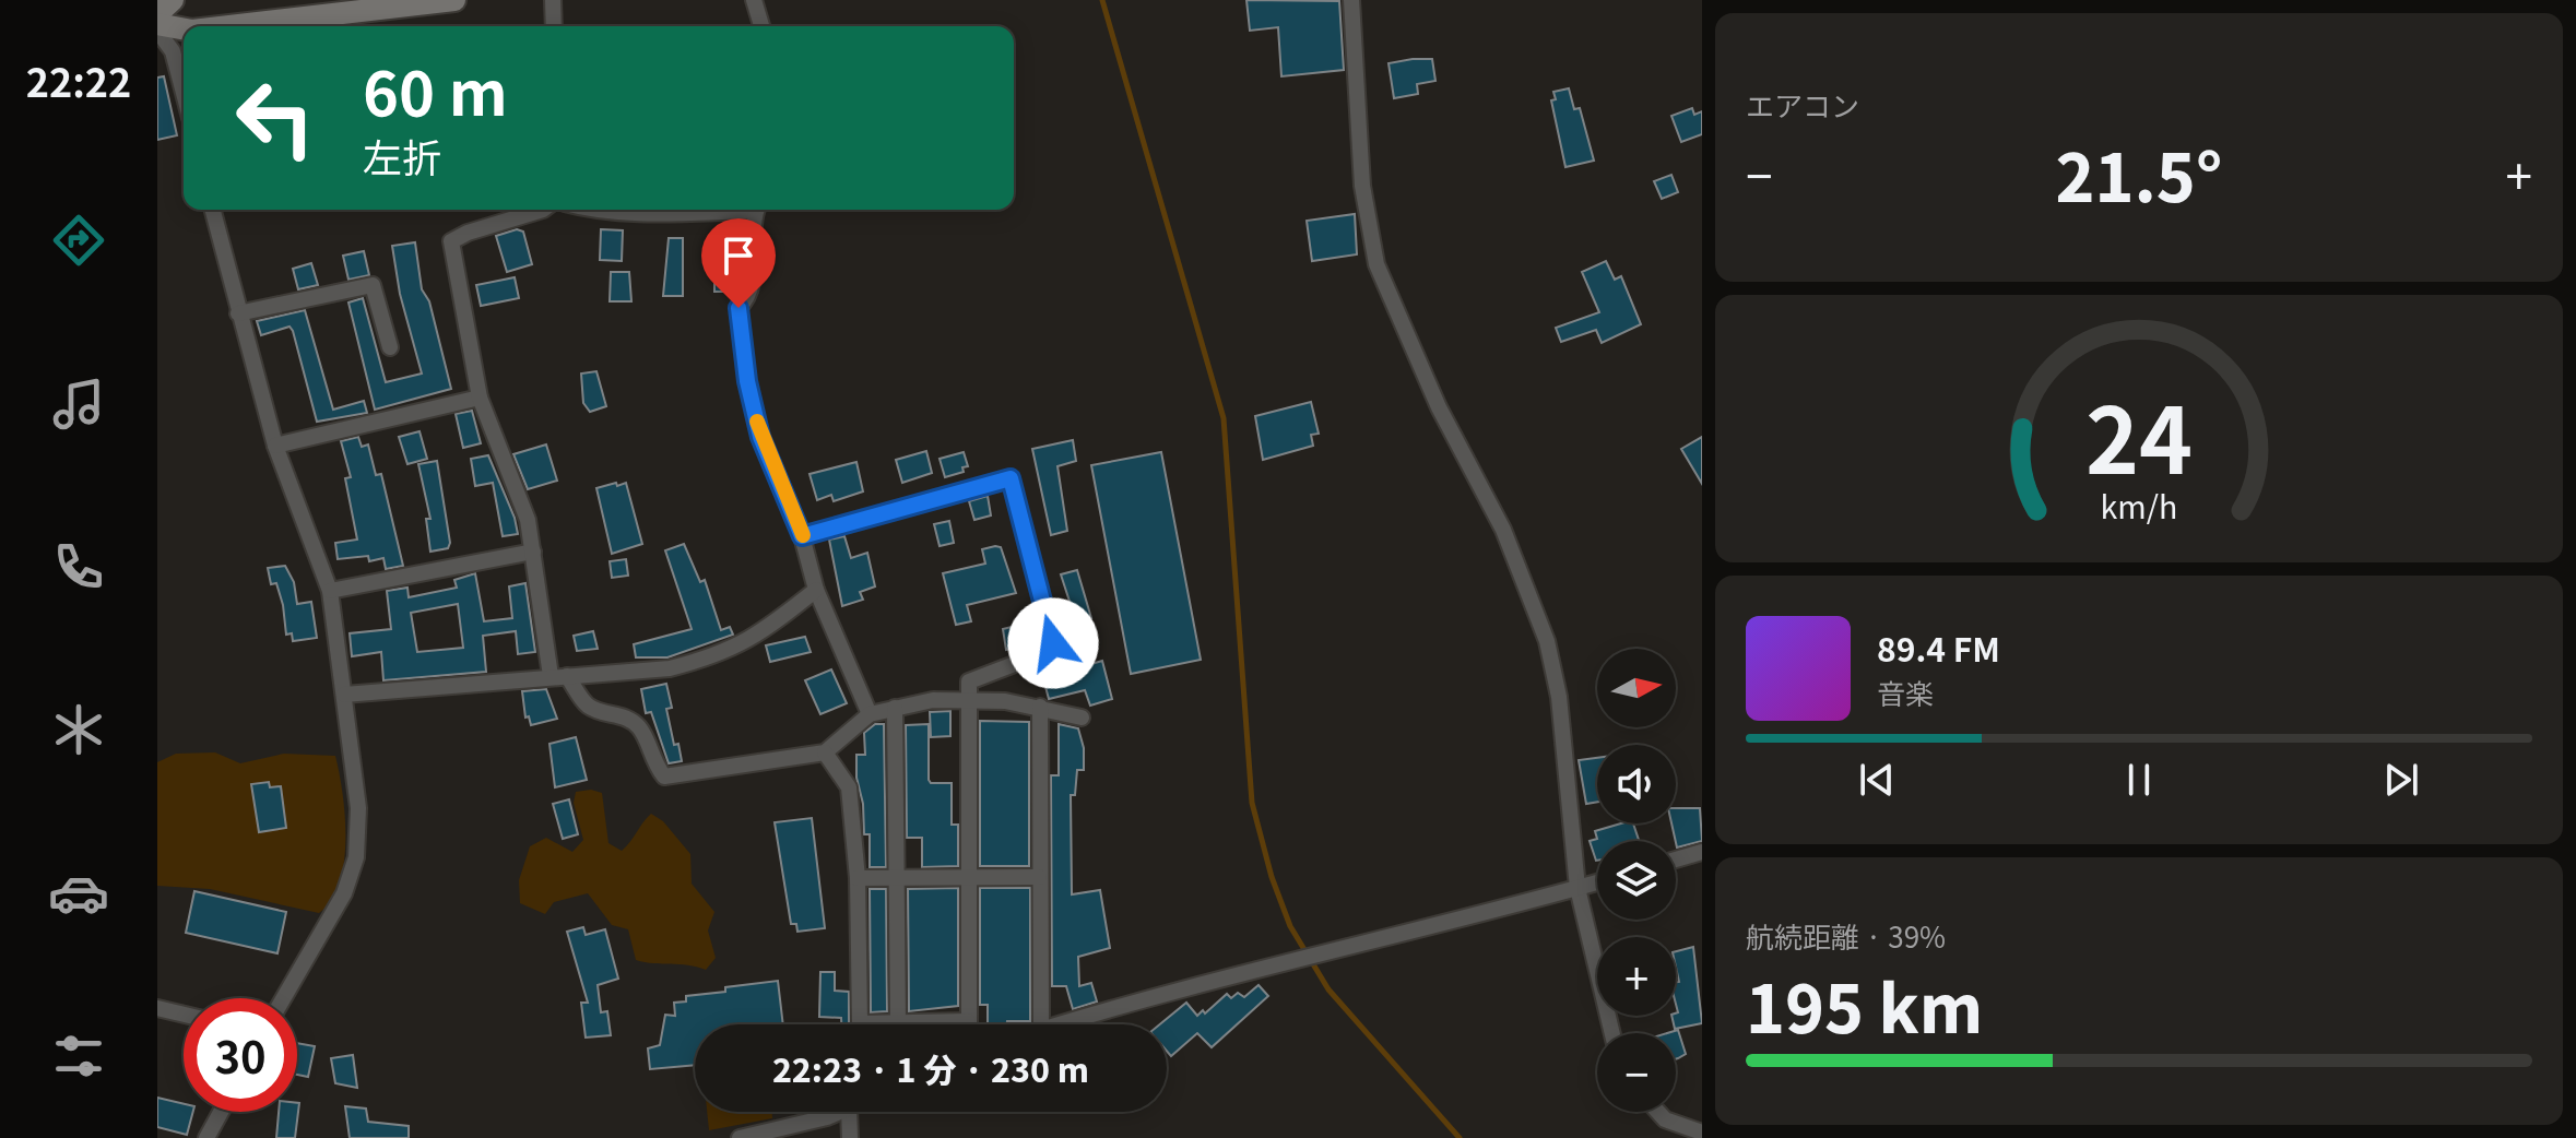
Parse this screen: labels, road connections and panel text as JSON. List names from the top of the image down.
{
  "north": "right",
  "page": {
    "tabs": "22:22",
    "tile": [
      "エアコン",
      ["航続距離 · 39%", "195 km"]
    ],
    "turn": ["60 m", "左折"],
    "heat": ["−", "21.5°", "+"],
    "song": ["89.4 FM", "音楽"],
    "map_buttons": ["+", "−"],
    "limit": "30",
    "trip": "22:23 · 1 分 · 230 m",
    "gauge": ["24", "km/h"]
  }
}
